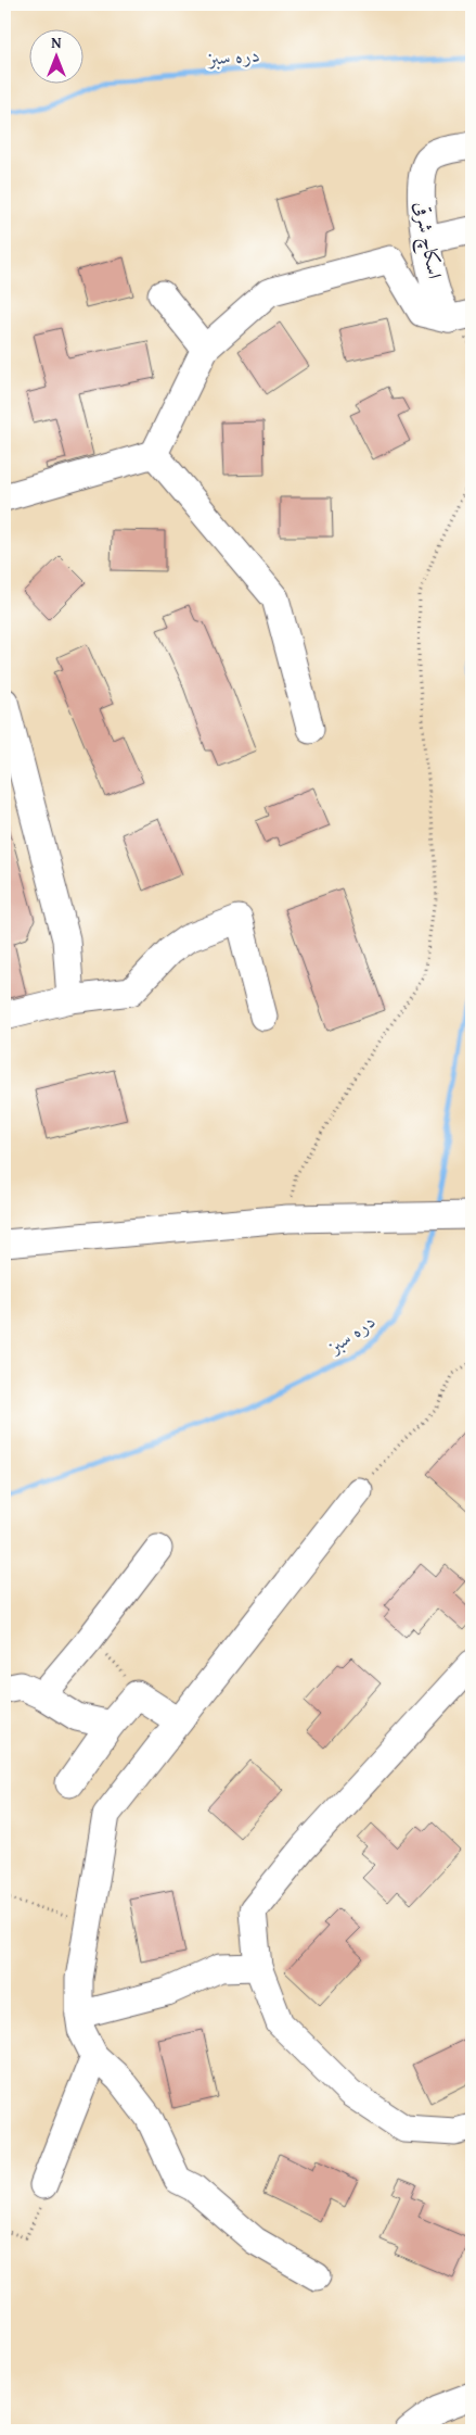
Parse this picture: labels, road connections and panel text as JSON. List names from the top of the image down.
{
  "streets": {
    "street": ["اسکاچ شرقی"]
  },
  "water": ["دره سبز"],
  "north": "top"
}
